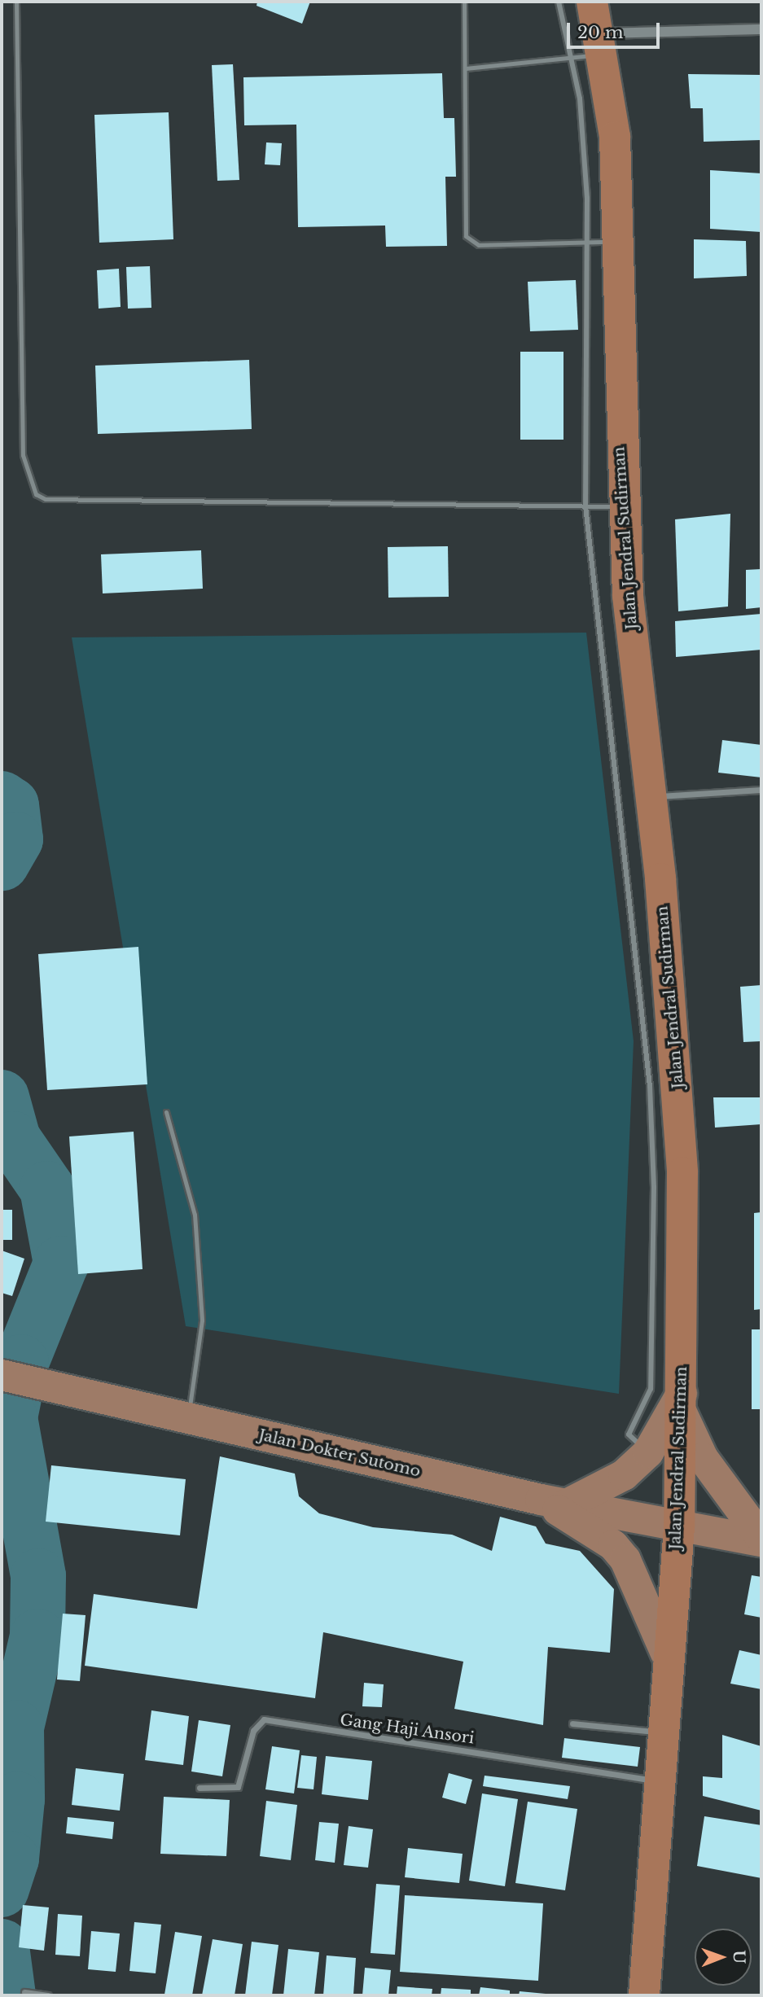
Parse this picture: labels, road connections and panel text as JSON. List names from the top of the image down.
{
  "streets": {
    "highway": ["Jalan Jendral Sudirman"],
    "main road": ["Jalan Dokter Sutomo"],
    "street": ["Gang Haji Ansori"]
  },
  "crossings": [
    ["Jalan Jendral Sudirman", "Jalan Dokter Sutomo"],
    ["Jalan Jendral Sudirman", "Gang Haji Ansori"]
  ],
  "scale_bar": "20 m",
  "north": "right"
}
